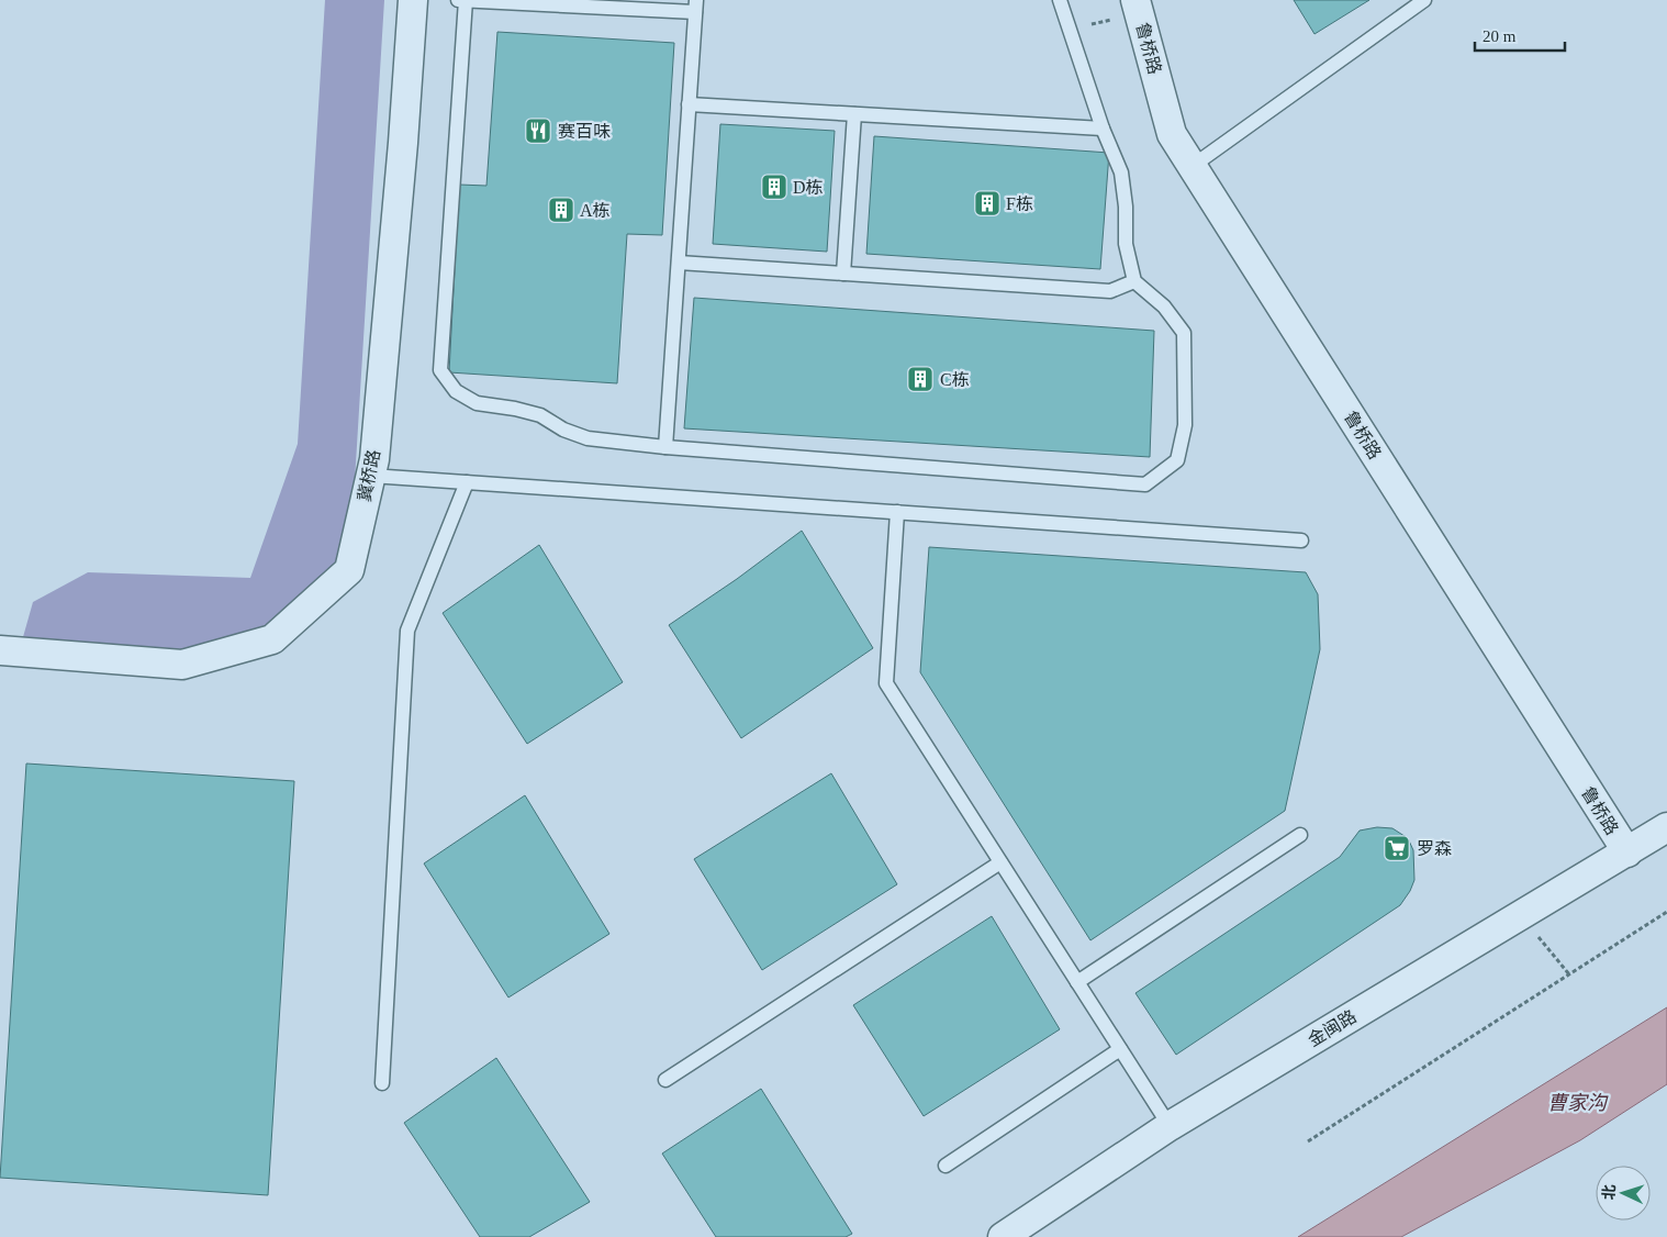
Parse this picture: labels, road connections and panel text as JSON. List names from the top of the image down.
{
  "streets": {
    "street": ["鲁桥路", "冀桥路", "金闽路"]
  },
  "crossings": [
    ["鲁桥路", "金闽路"]
  ],
  "water": ["曹家沟"],
  "places": {
    "restaurant": ["赛百味"],
    "building": [
      "D栋",
      "F栋",
      "A栋",
      "C栋"
    ],
    "supermarket": ["罗森"]
  },
  "scale_bar": "20 m",
  "north": "left"
}
